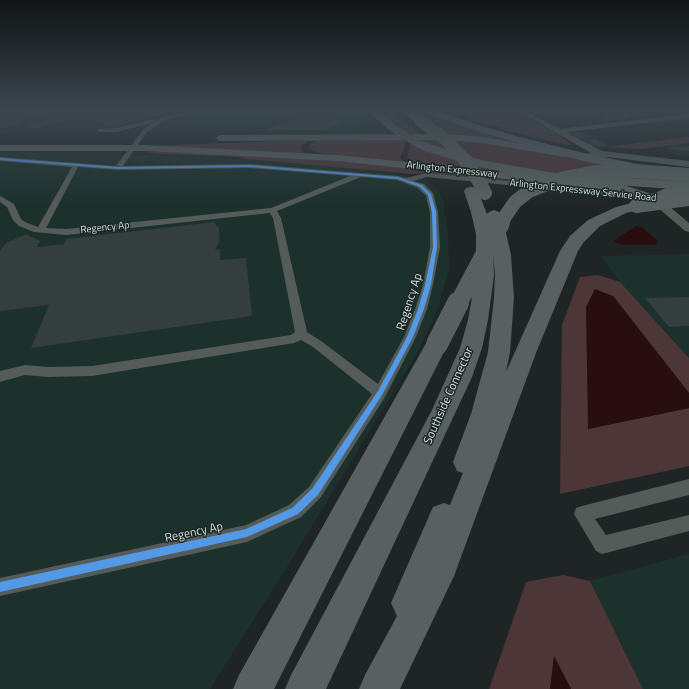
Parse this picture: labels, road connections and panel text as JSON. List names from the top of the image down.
{
  "streets": {
    "highway": ["Arlington Expressway", "Southside Connector"],
    "street": ["Arlington Expressway Service Road", "Regency Ap"]
  },
  "crossings": [
    ["Arlington Expressway Service Road", "Regency Ap"]
  ]
}
